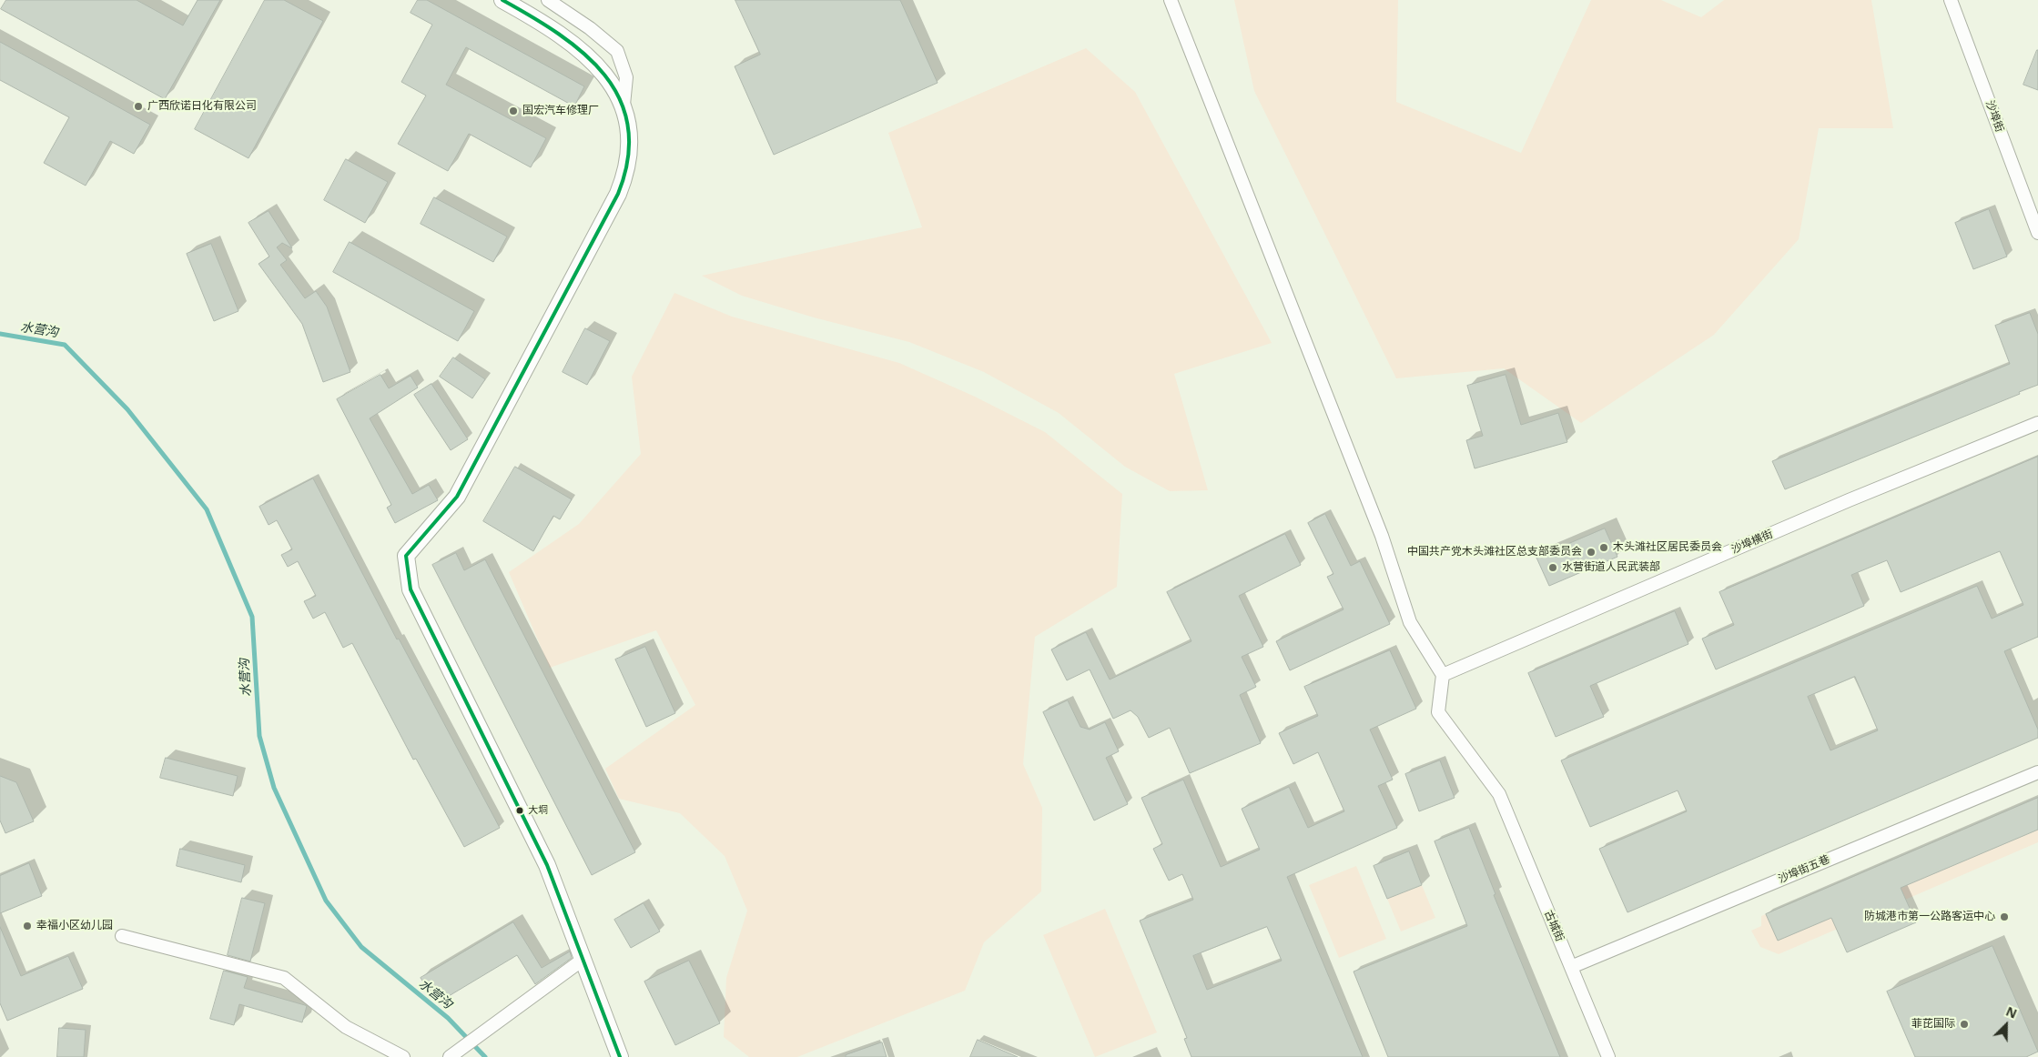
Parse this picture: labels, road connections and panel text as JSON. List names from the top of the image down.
{
  "streets": {
    "street": [
      "沙埠街",
      "沙埠横街",
      "沙埠街五巷",
      "古城街"
    ]
  },
  "crossings": [
    ["沙埠横街", "古城街"],
    ["沙埠街五巷", "古城街"]
  ],
  "water": ["水营沟"],
  "places": [
    "广西欣诺日化有限公司",
    "国宏汽车修理厂",
    "木头滩社区居民委员会",
    "中国共产党木头滩社区总支部委员会",
    "水营街道人民武装部",
    "大垌",
    "防城港市第一公路客运中心",
    "幸福小区幼儿园",
    "菲芘国际"
  ],
  "north": "top right"
}
